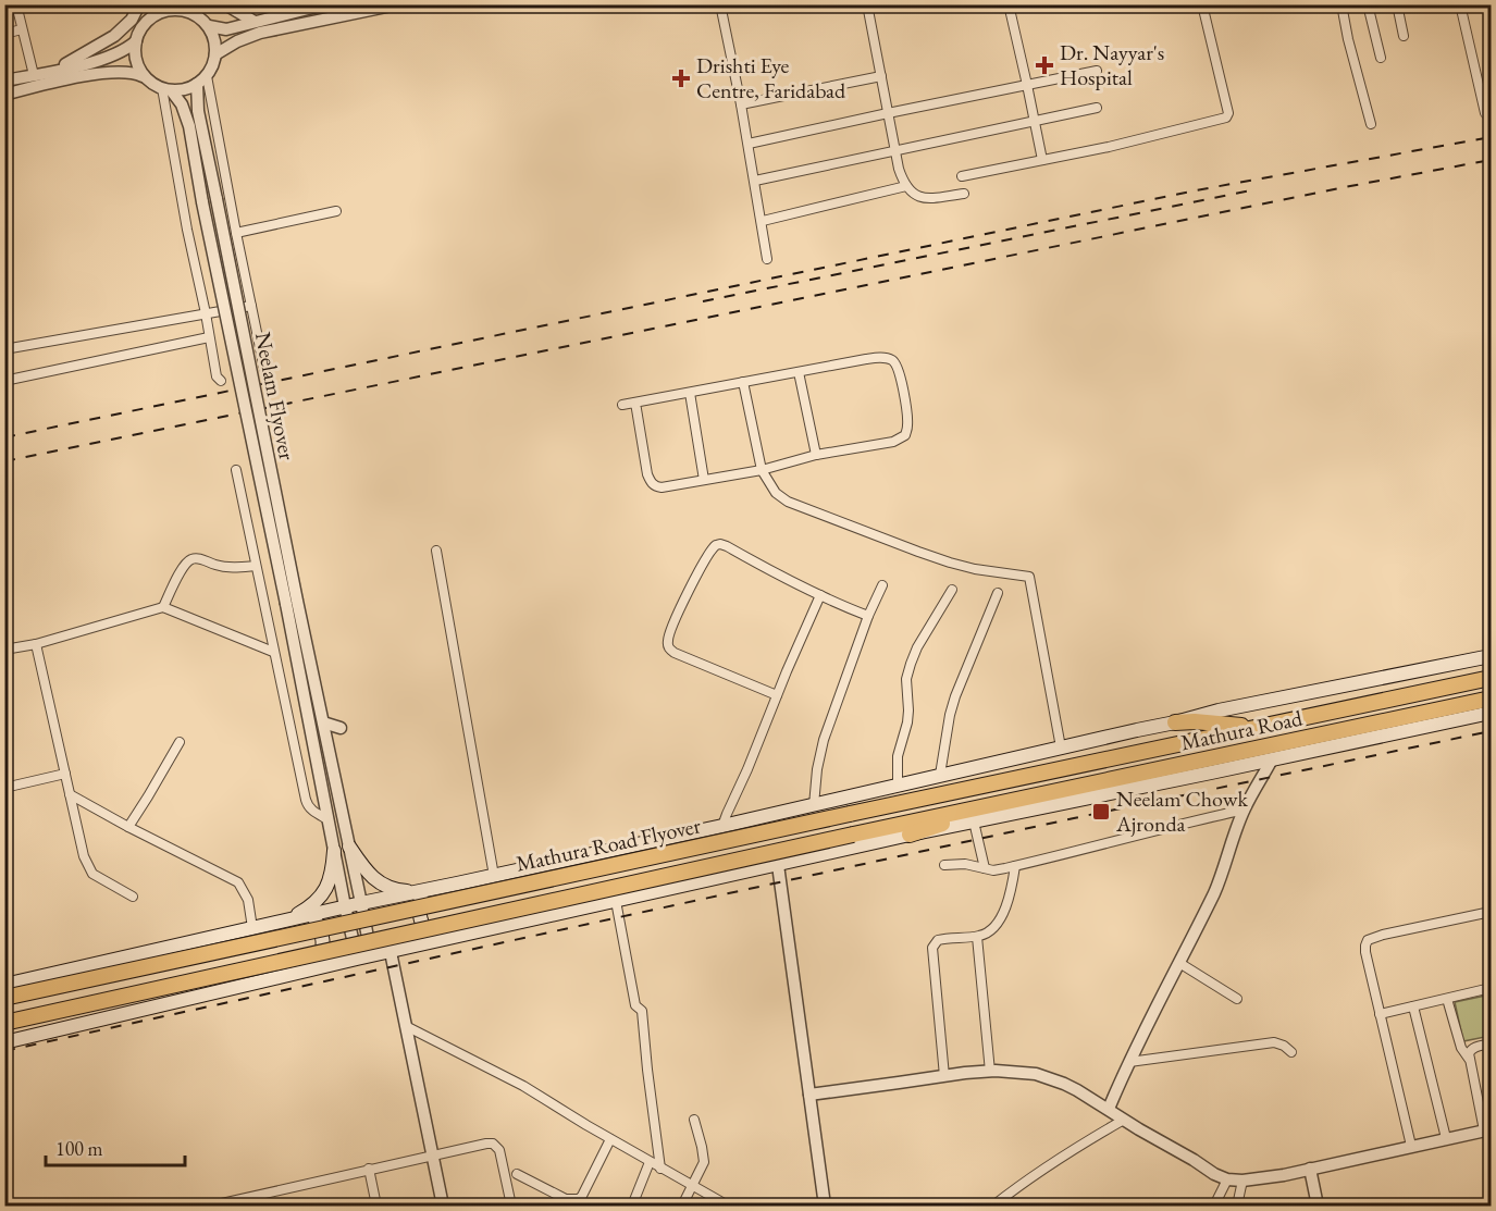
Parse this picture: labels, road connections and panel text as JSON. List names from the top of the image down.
{
  "streets": {
    "highway": ["Mathura Road", "Mathura Road Flyover"],
    "street": ["Neelam Flyover"]
  },
  "crossings": [
    ["Mathura Road", "Mathura Road Flyover"]
  ],
  "places": {
    "health": ["Dr. Nayyar's Hospital", "Drishti Eye Centre, Faridabad"],
    "transit": ["Neelam Chowk Ajronda"]
  },
  "scale_bar": "100 m"
}
